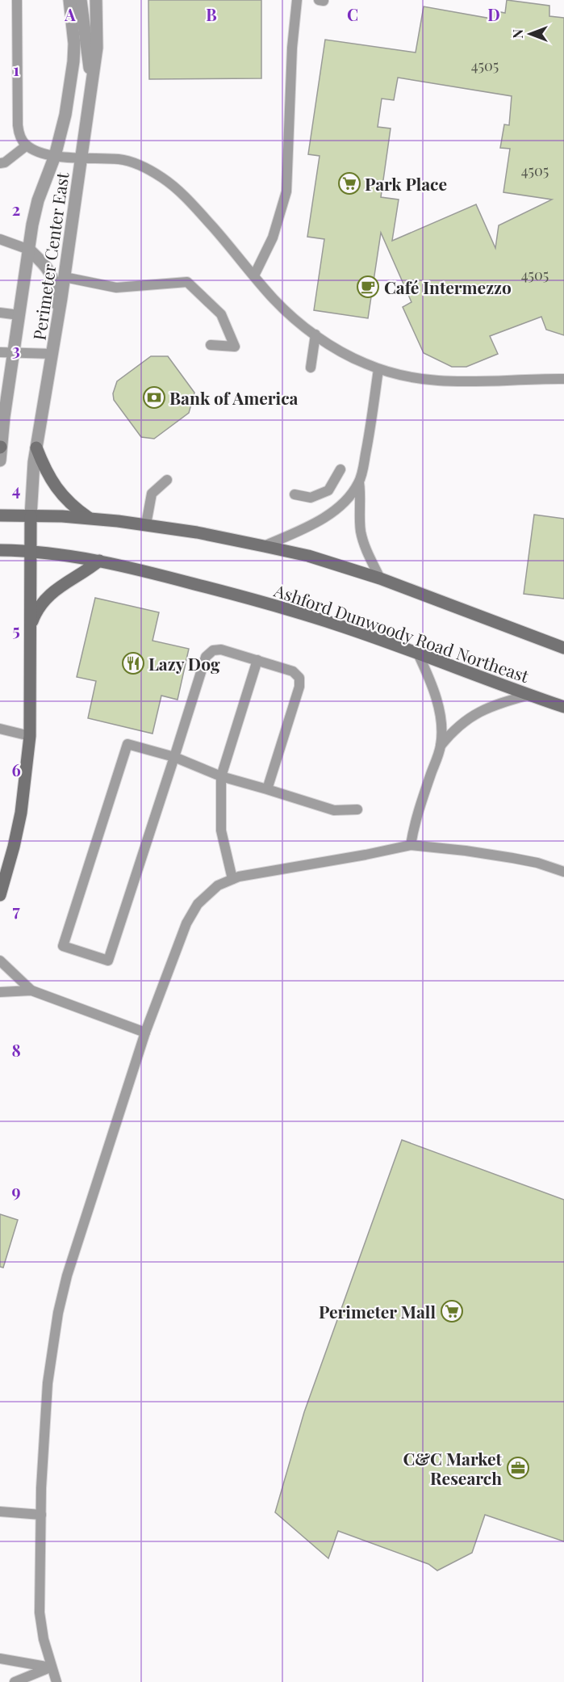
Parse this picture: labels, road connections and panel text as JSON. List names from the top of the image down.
{
  "streets": {
    "main road": ["Ashford Dunwoody Road Northeast"],
    "street": ["Perimeter Center East"]
  },
  "places": {
    "supermarket": ["Park Place", "Perimeter Mall"],
    "cafe": ["Café Intermezzo"],
    "bank": ["Bank of America"],
    "restaurant": ["Lazy Dog"],
    "office": ["C&C Market Research"]
  },
  "house_numbers": ["4505", "4505", "4505"],
  "north": "left",
  "grid": {
    "columns": [
      "A",
      "B",
      "C",
      "D"
    ],
    "rows": [
      "1",
      "2",
      "3",
      "4",
      "5",
      "6",
      "7",
      "8",
      "9"
    ]
  }
}
